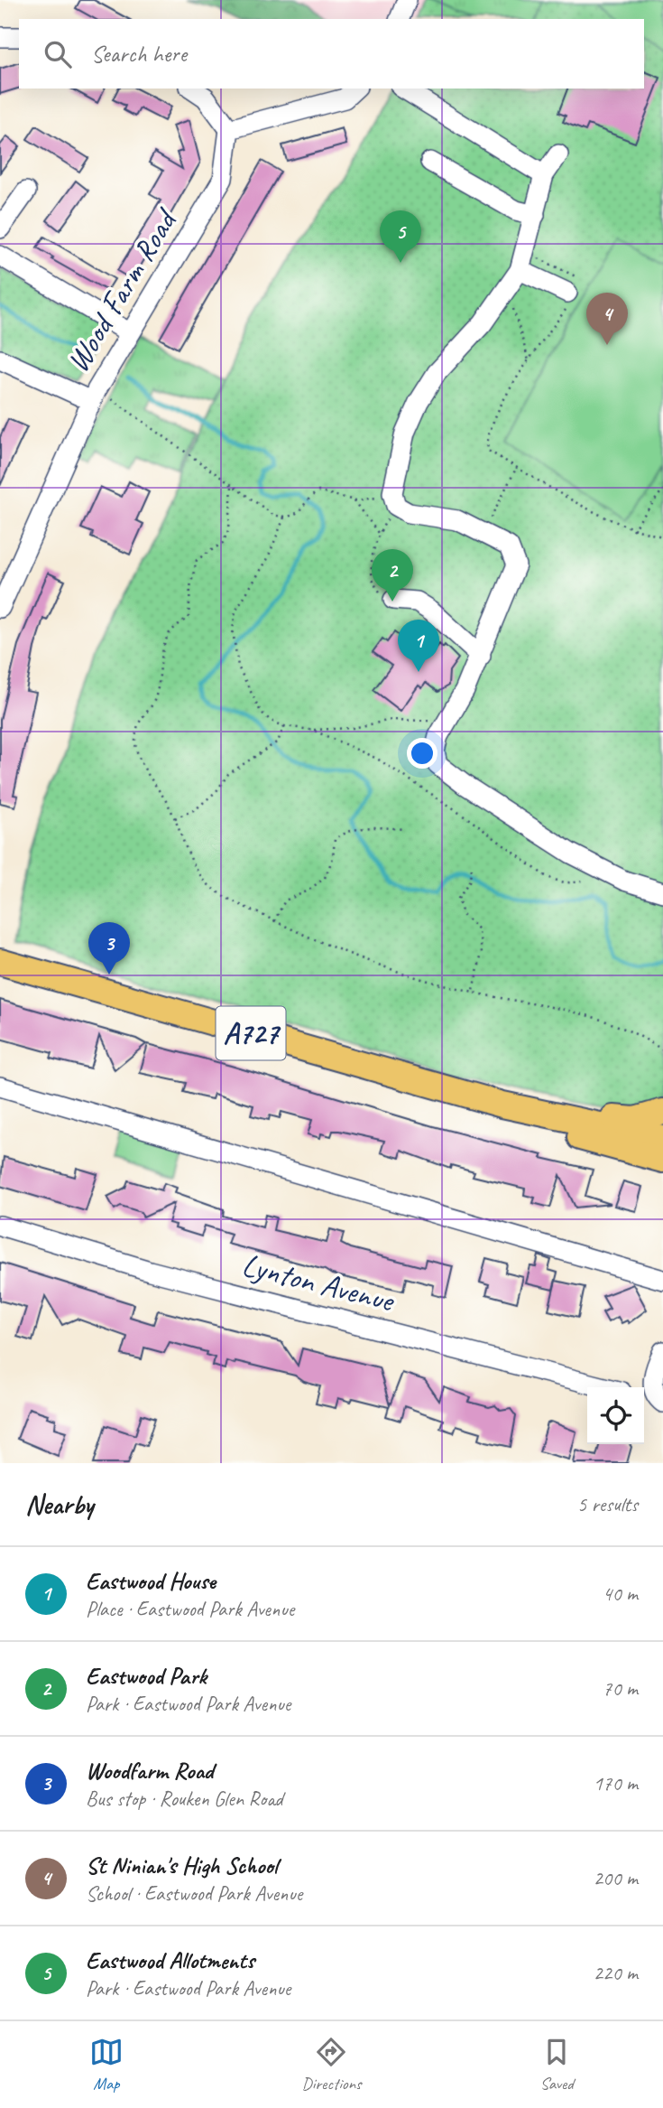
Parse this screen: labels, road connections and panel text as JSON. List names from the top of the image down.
{
  "streets": {
    "main road": ["A727"],
    "street": ["Wood Farm Road", "Lynton Avenue"]
  },
  "page": {
    "search": "Search here",
    "pins": [
      "5",
      "4",
      "2",
      "1",
      "3"
    ],
    "heading": ["Nearby", "5 results"],
    "list": [
      {
        "mark": "1",
        "name": "Eastwood House",
        "note": "Place · Eastwood Park Avenue",
        "value": "40 m"
      },
      {
        "mark": "2",
        "name": "Eastwood Park",
        "note": "Park · Eastwood Park Avenue",
        "value": "70 m"
      },
      {
        "mark": "3",
        "name": "Woodfarm Road",
        "note": "Bus stop · Rouken Glen Road",
        "value": "170 m"
      },
      {
        "mark": "4",
        "name": "St Ninian's High School",
        "note": "School · Eastwood Park Avenue",
        "value": "200 m"
      },
      {
        "mark": "5",
        "name": "Eastwood Allotments",
        "note": "Park · Eastwood Park Avenue",
        "value": "220 m"
      }
    ],
    "nav": ["Map", "Directions", "Saved"]
  }
}
